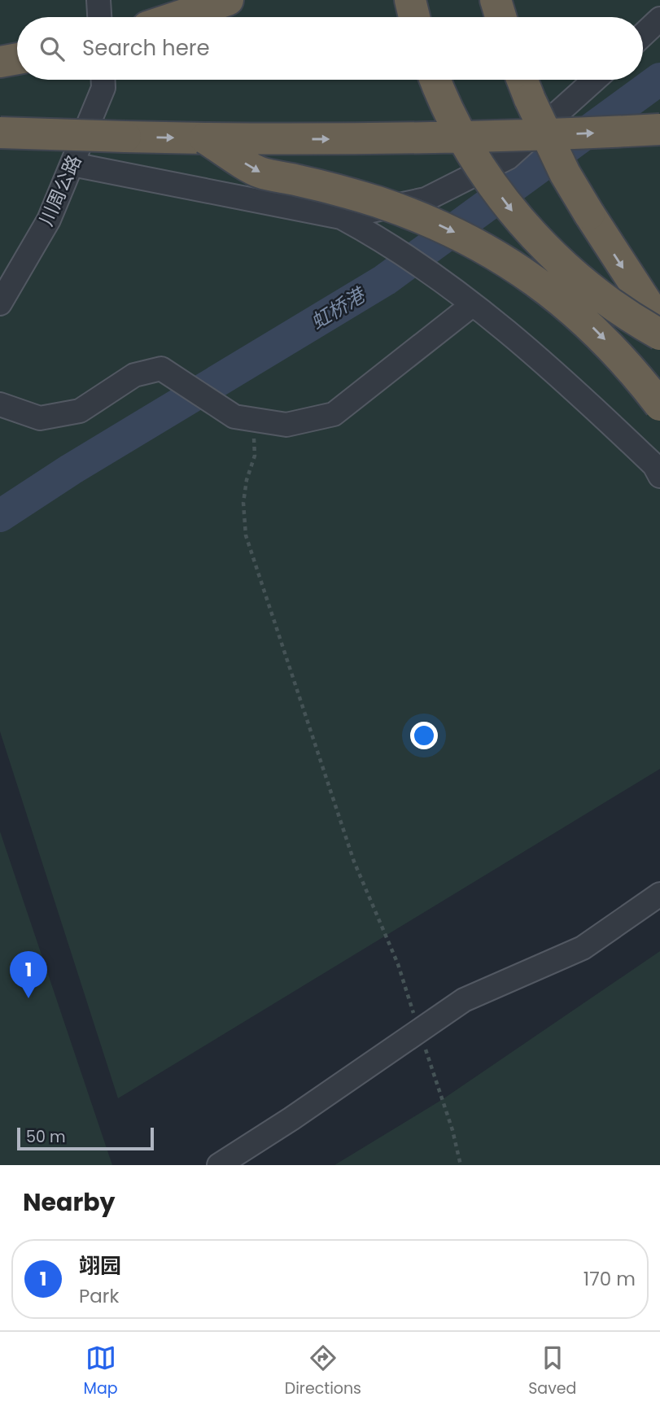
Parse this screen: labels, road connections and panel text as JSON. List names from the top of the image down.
{
  "streets": {
    "street": ["川周公路"]
  },
  "water": ["虹桥港"],
  "scale_bar": "50 m",
  "page": {
    "search": "Search here",
    "pins": "1",
    "scale": "50 m",
    "heading": "Nearby",
    "list": [
      {
        "mark": "1",
        "name": "翊园",
        "note": "Park",
        "value": "170 m"
      }
    ],
    "nav": ["Map", "Directions", "Saved"]
  }
}
